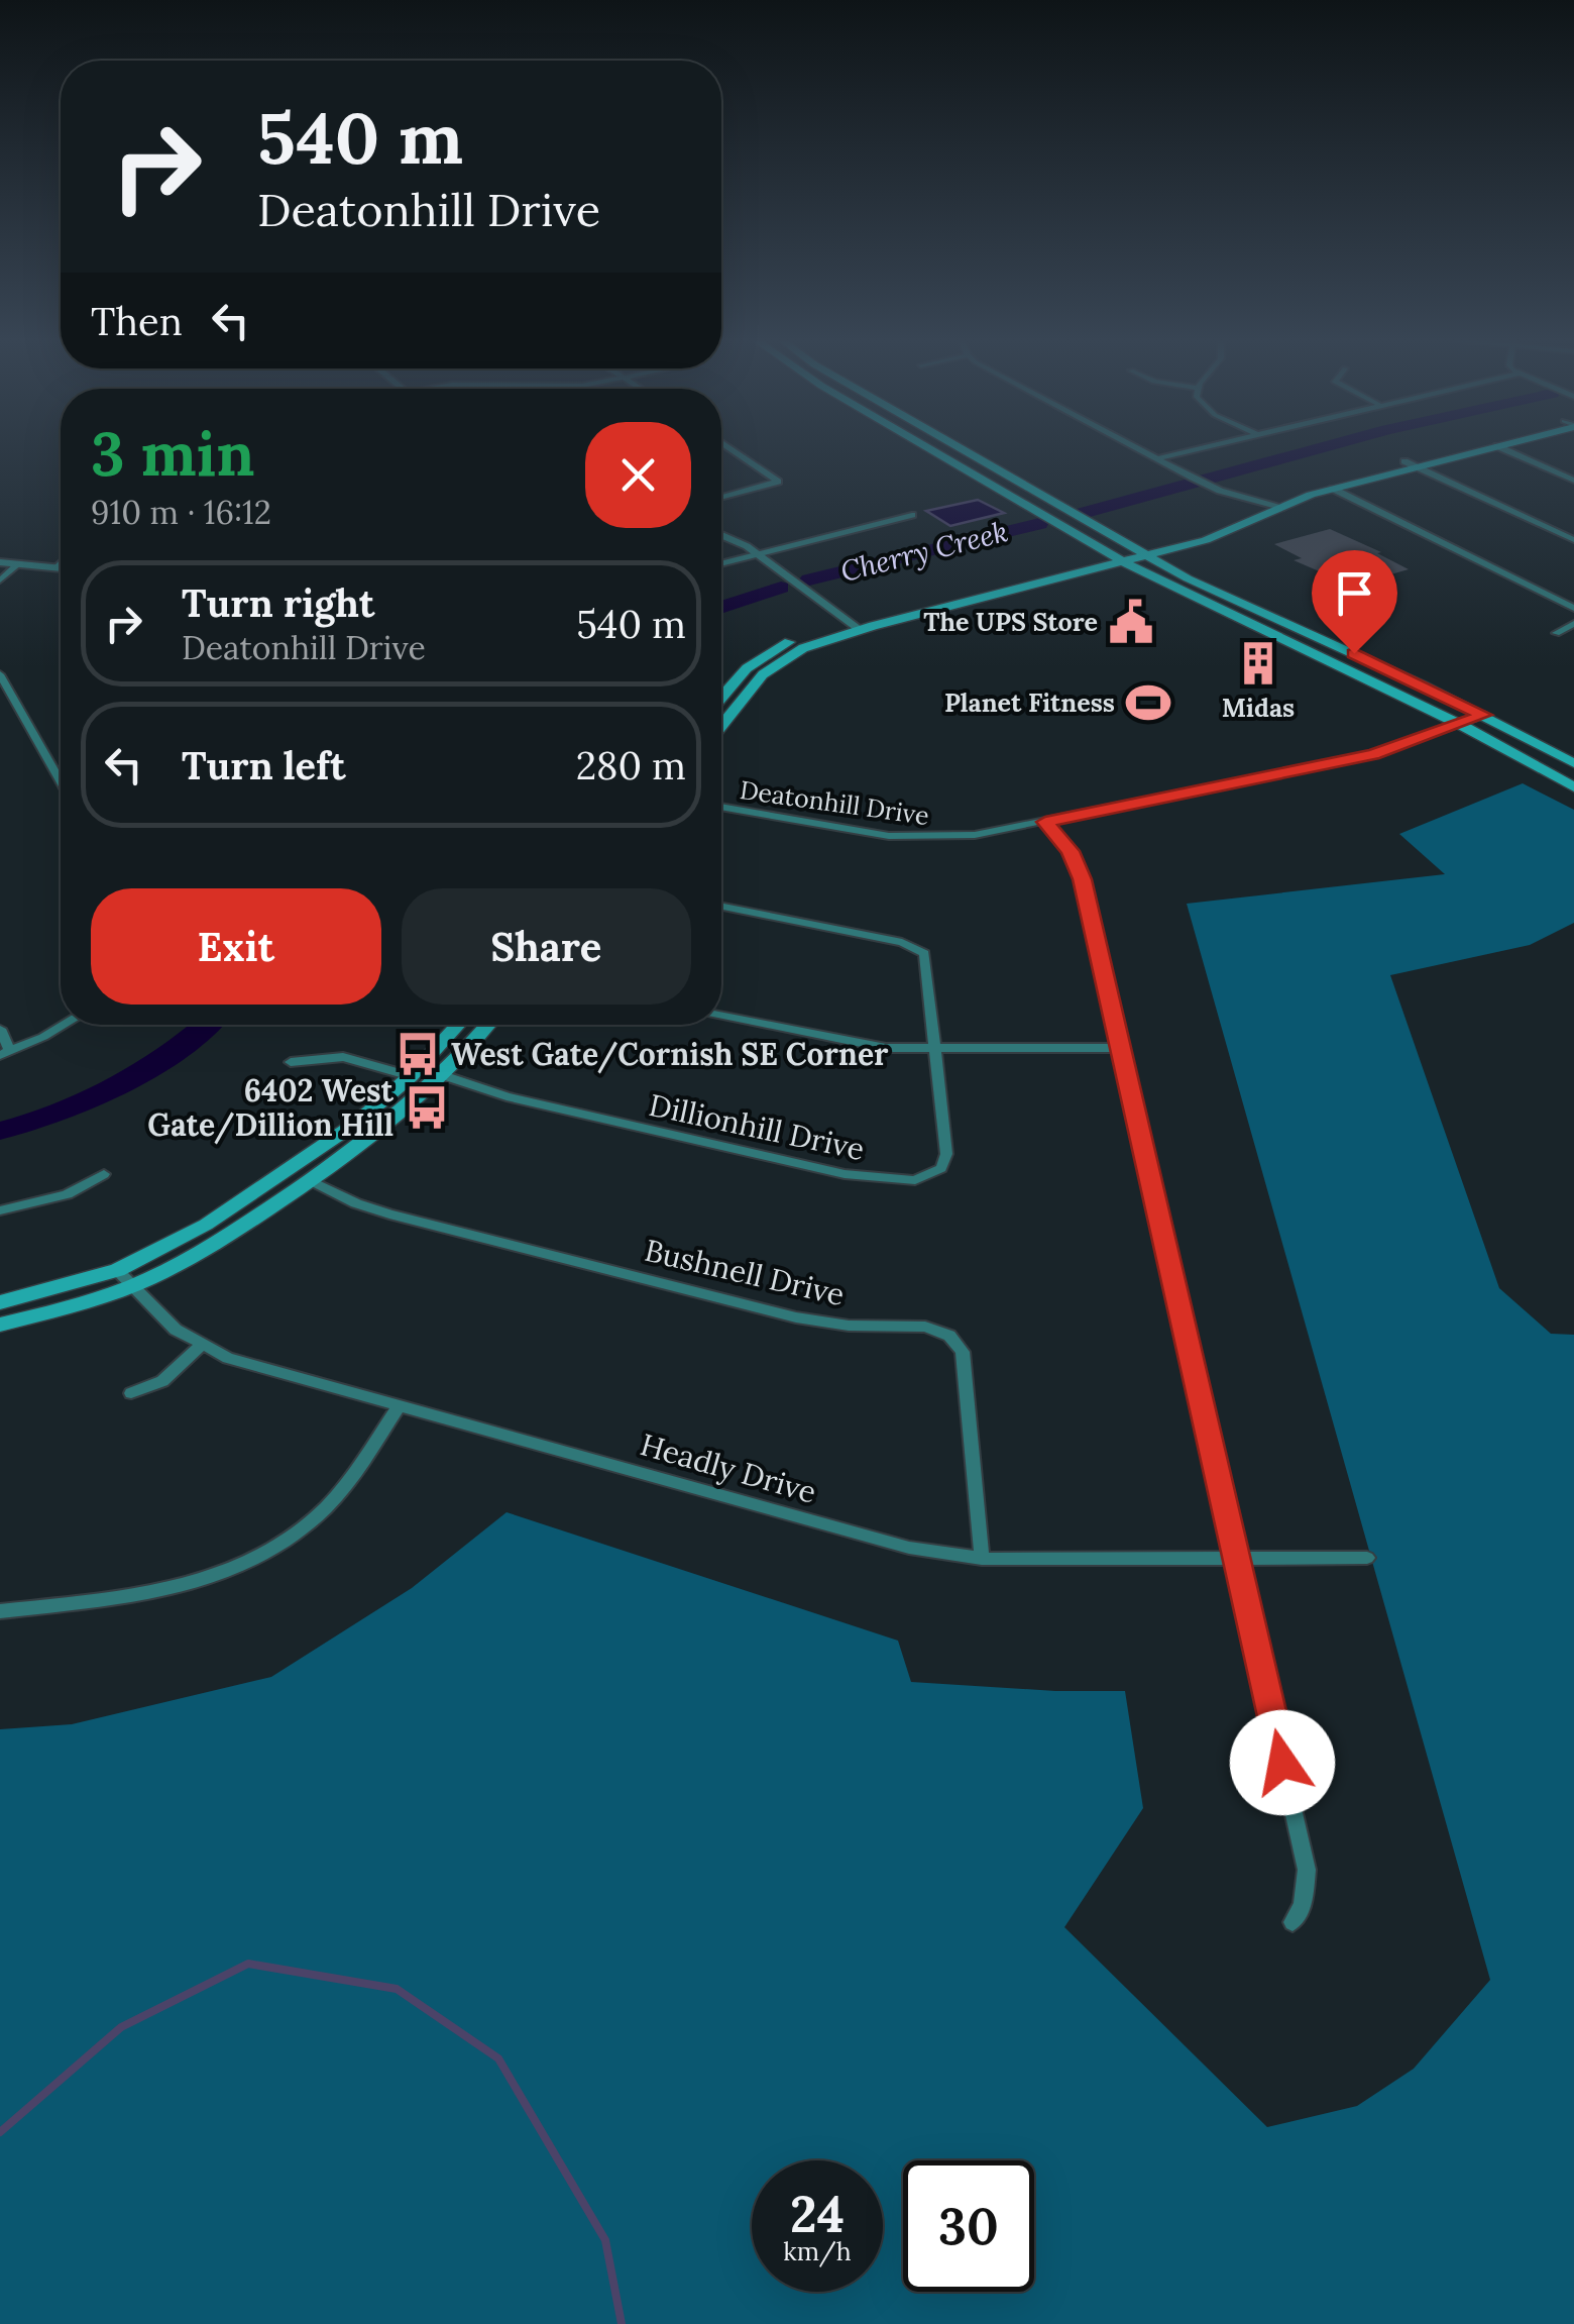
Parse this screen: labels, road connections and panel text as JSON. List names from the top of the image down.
{
  "streets": {
    "street": [
      "Deatonhill Drive",
      "Dillionhill Drive",
      "Bushnell Drive",
      "Headly Drive"
    ]
  },
  "crossings": [
    ["Bushnell Drive", "Headly Drive"]
  ],
  "water": ["Cherry Creek"],
  "places": {
    "public building": ["The UPS Store"],
    "building": ["Midas"],
    "sports": ["Planet Fitness"],
    "bus stop": ["West Gate/Cornish SE Corner", "6402 West Gate/Dillion Hill"]
  },
  "page": {
    "turn": ["540 m", "Deatonhill Drive"],
    "then": "Then",
    "heading": ["3 min", "910 m · 16:12"],
    "list": [
      {
        "name": "Turn right",
        "note": "Deatonhill Drive",
        "value": "540 m"
      },
      {
        "name": "Turn left",
        "value": "280 m"
      }
    ],
    "buttons": ["Exit", "Share"],
    "speed": "24 km/h",
    "limit": "30"
  }
}
